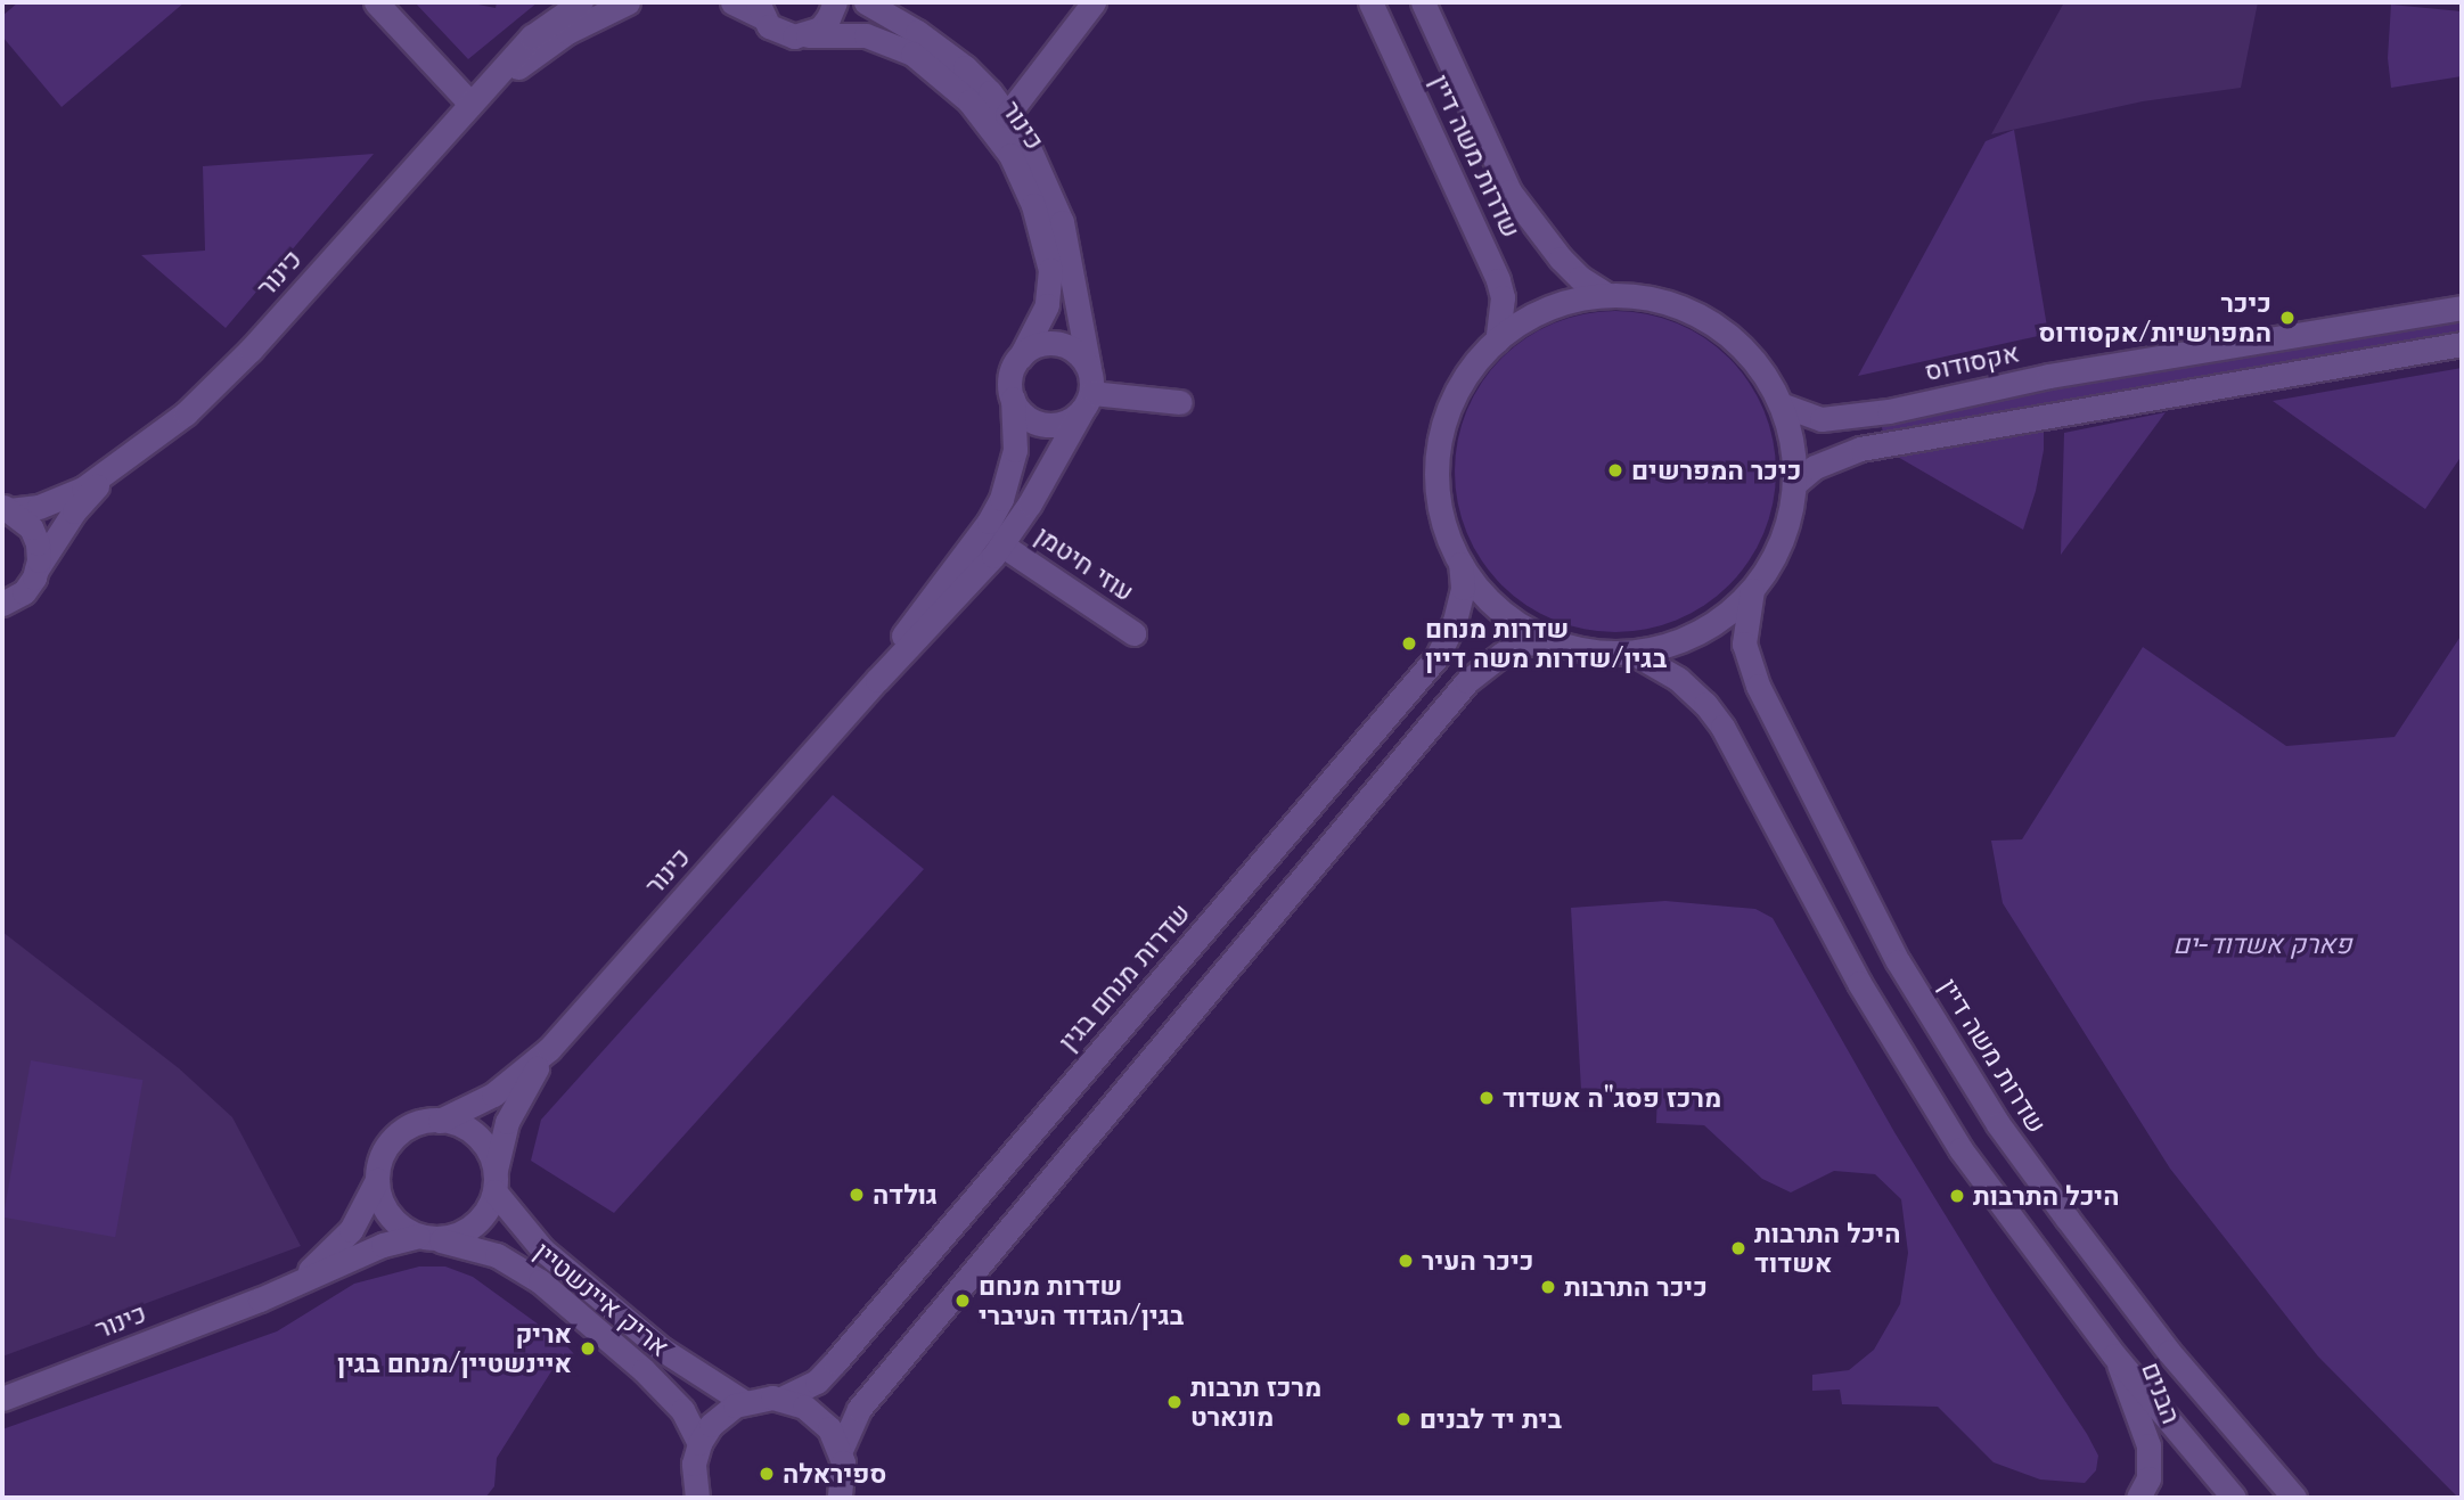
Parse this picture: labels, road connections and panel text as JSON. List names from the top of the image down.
{
  "streets": {
    "street": [
      "כינור",
      "שדרות משה דיין",
      "אקסודוס",
      "עוזי חיטמן",
      "שדרות מנחם בגין",
      "אריק איינשטיין",
      "הבנים"
    ]
  },
  "crossings": [
    ["כינור", "עוזי חיטמן"],
    ["כינור", "אריק איינשטיין"]
  ],
  "parks": ["פארק אשדוד-ים"],
  "places": [
    "כיכר המפרשיות/אקסודוס",
    "כיכר המפרשים",
    "שדרות מנחם בגין/שדרות משה דיין",
    "מרכז פסג\"ה אשדוד",
    "גולדה",
    "היכל התרבות",
    "היכל התרבות אשדוד",
    "כיכר העיר",
    "כיכר התרבות",
    "שדרות מנחם בגין/הגדוד העיברי",
    "אריק איינשטיין/מנחם בגין",
    "מרכז תרבות מונארט",
    "בית יד לבנים",
    "ספיראלה"
  ]
}
